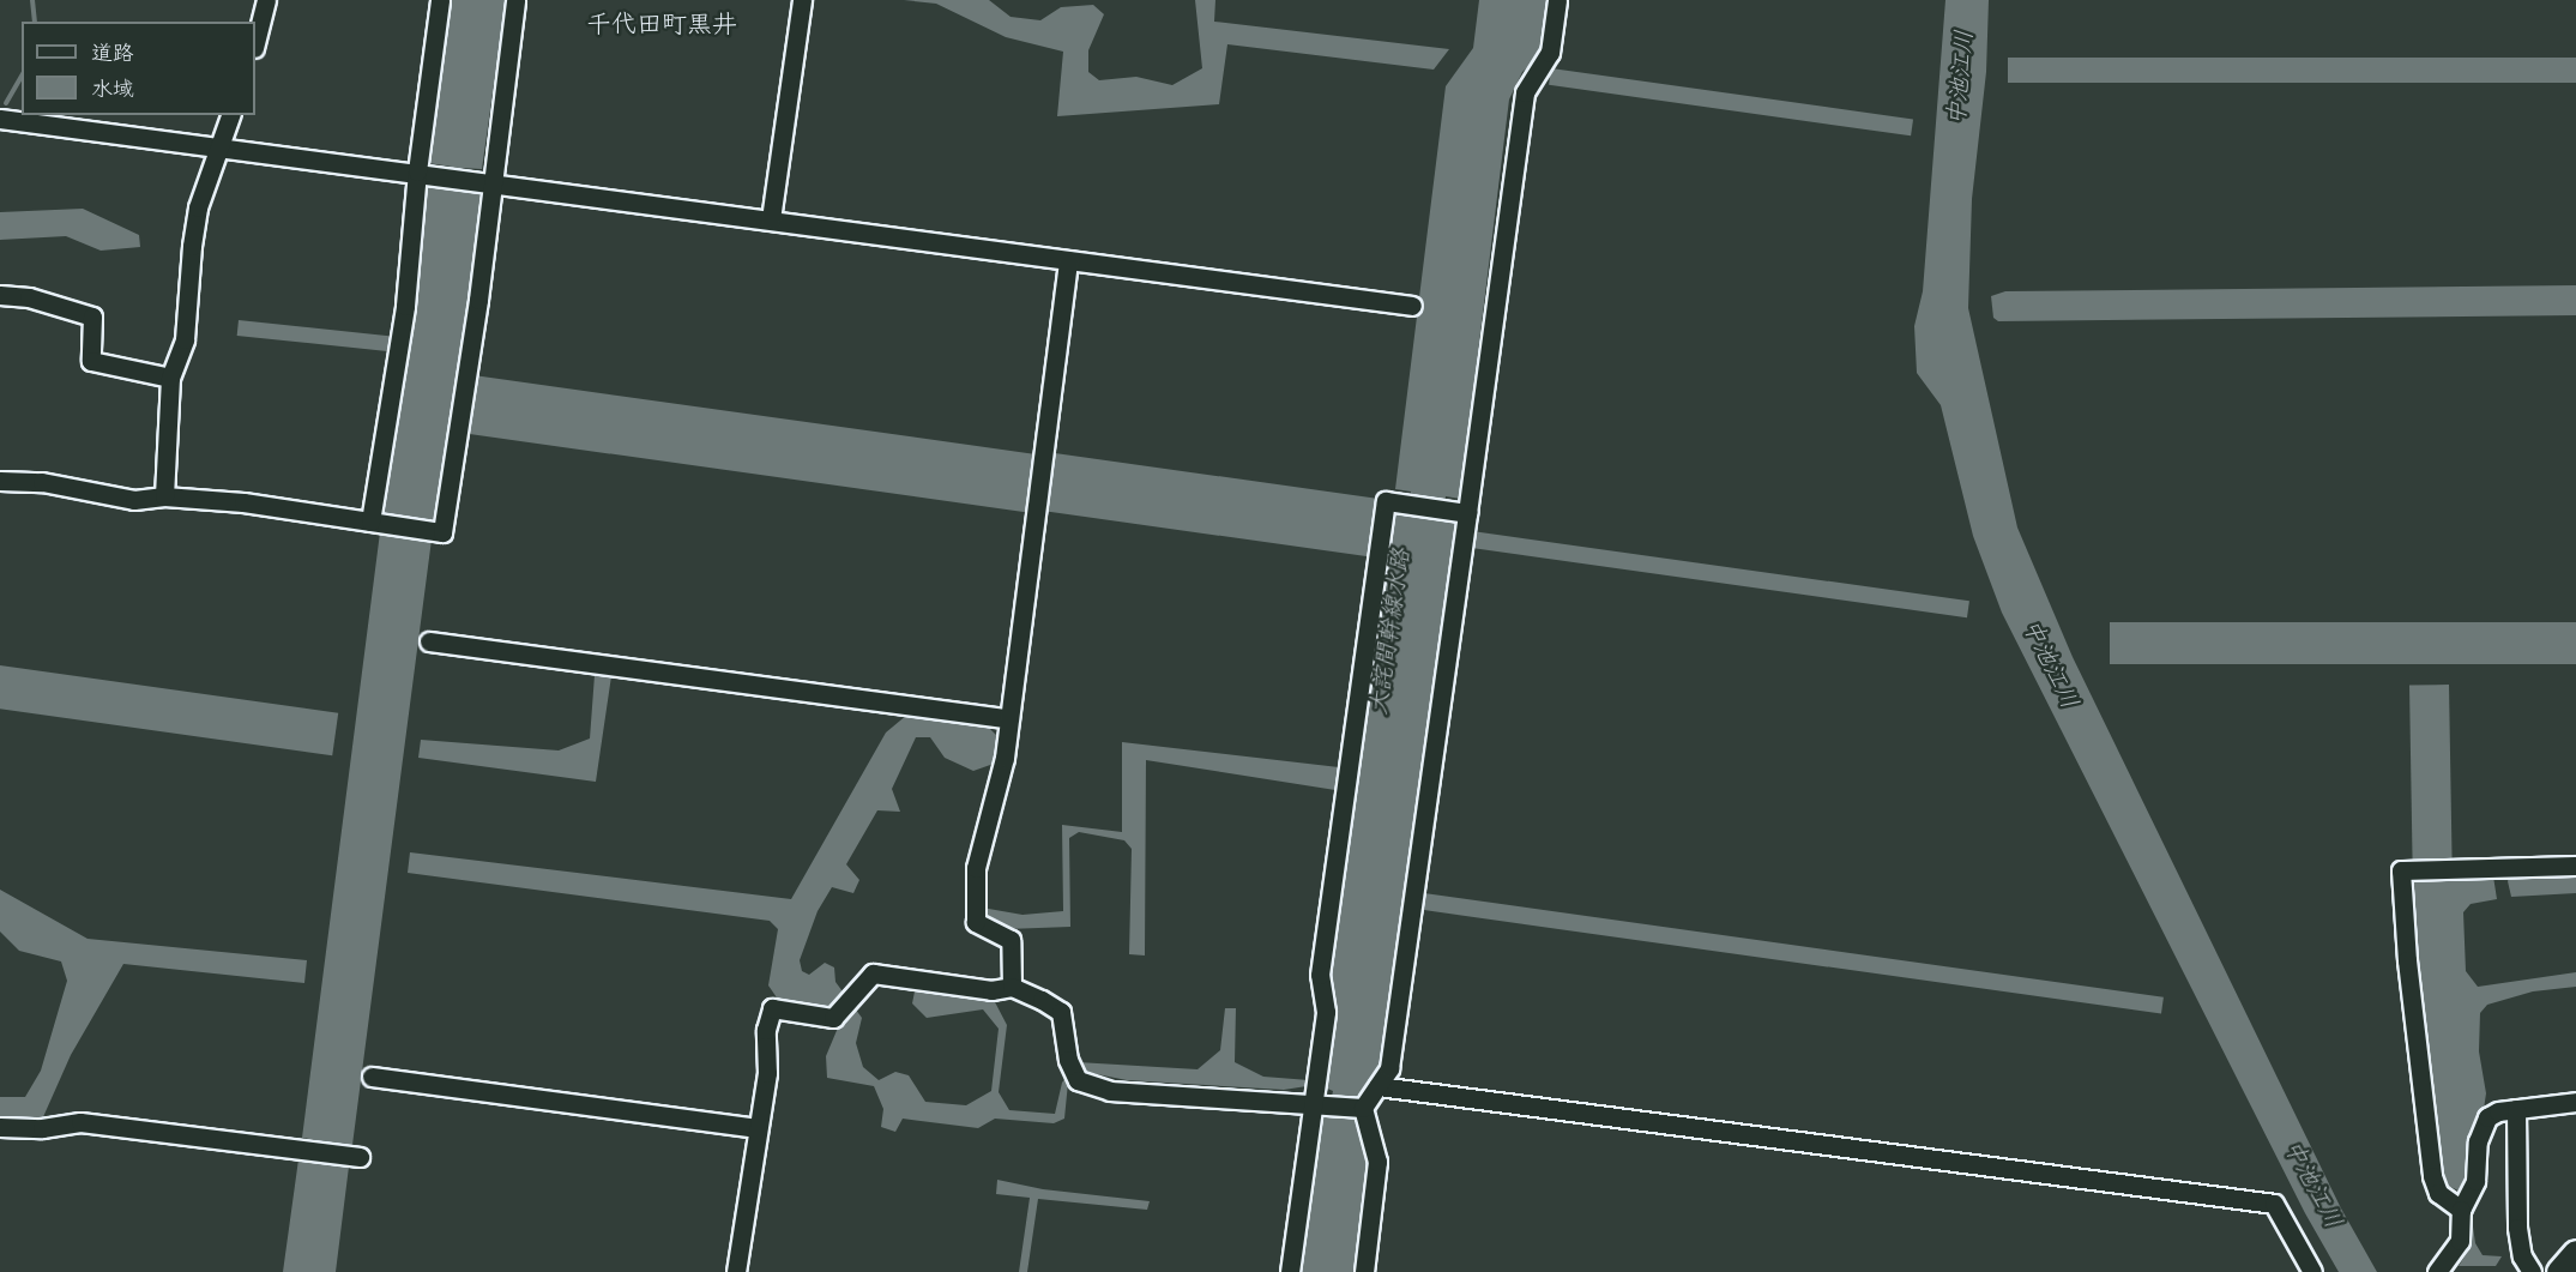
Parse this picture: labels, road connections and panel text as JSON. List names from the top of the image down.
{
  "districts": ["千代田町黒井"],
  "water": ["中池江川", "大詫間幹線水路"],
  "legend": ["道路", "水域"]
}
